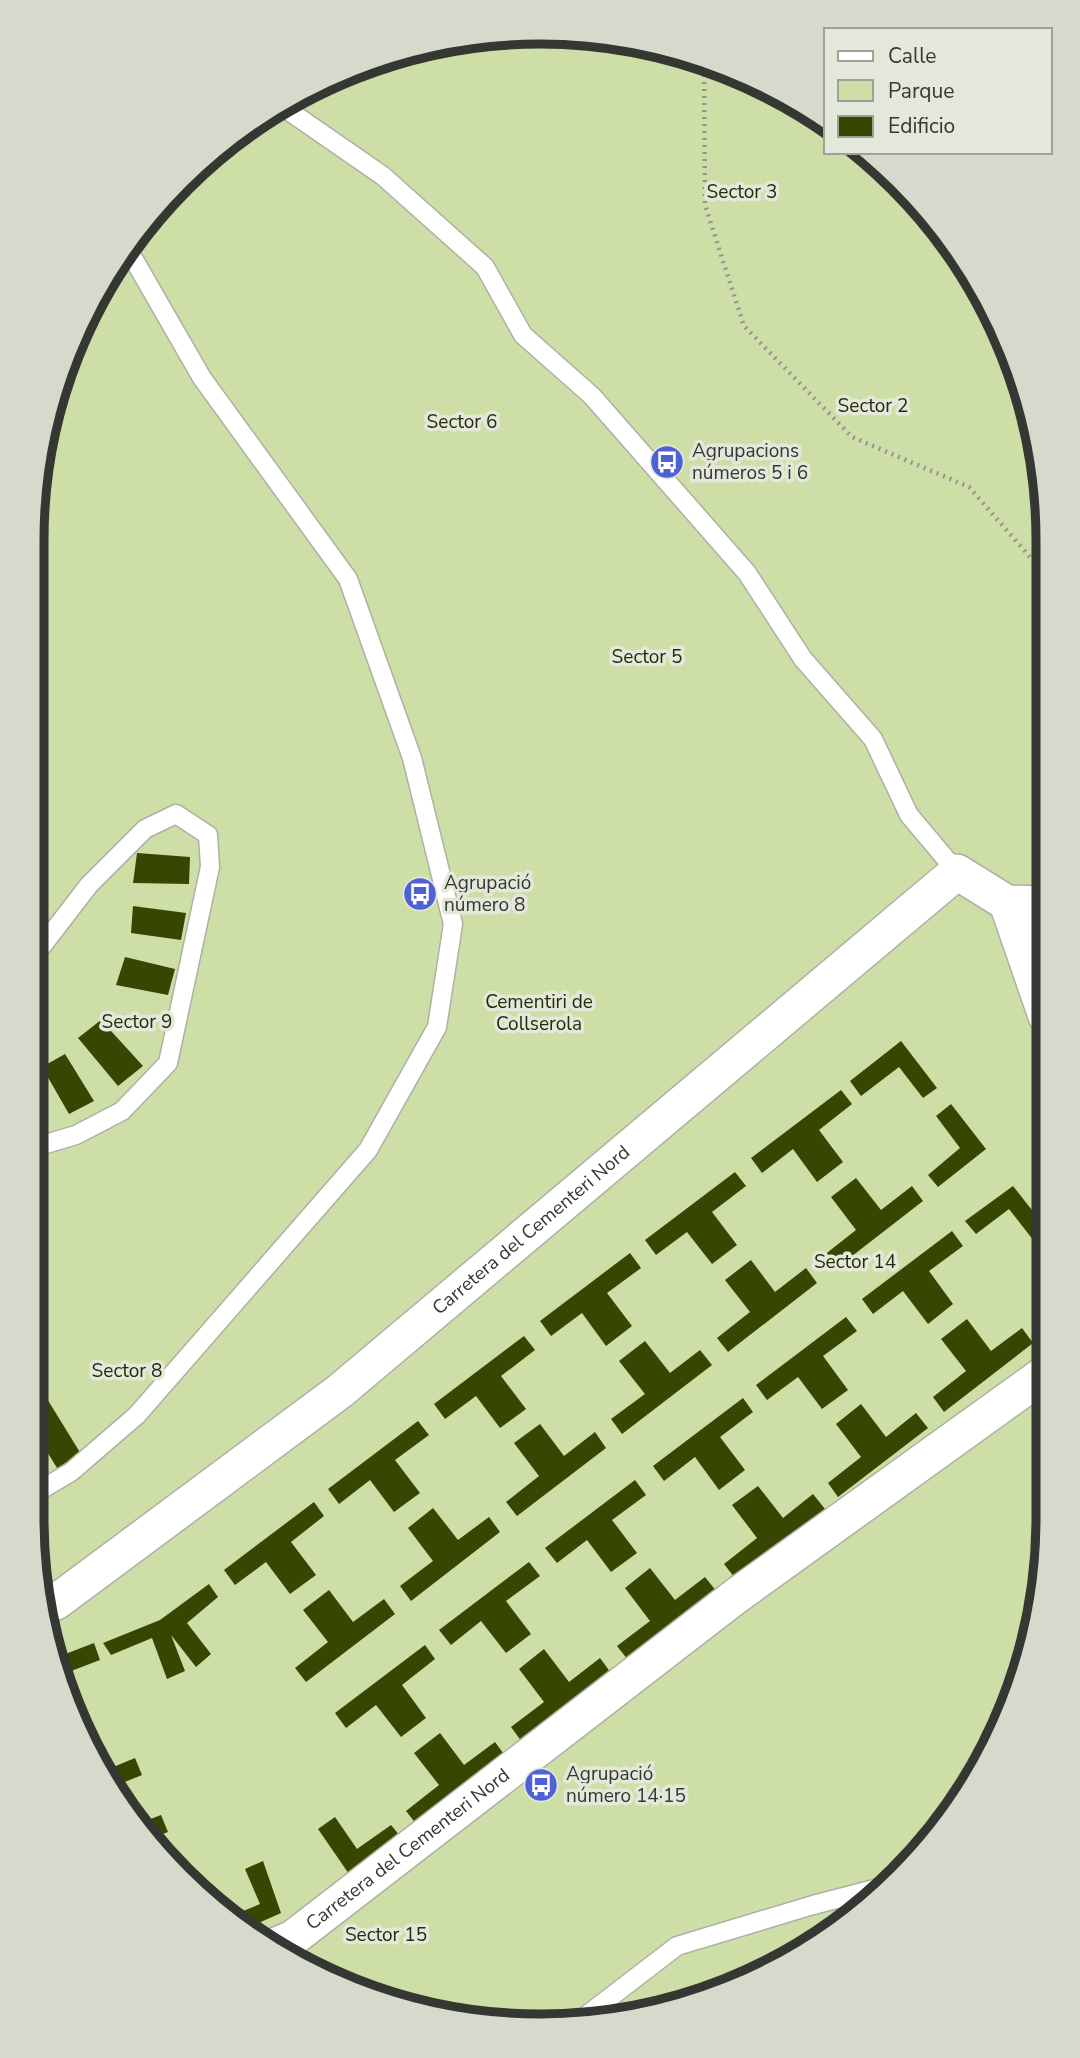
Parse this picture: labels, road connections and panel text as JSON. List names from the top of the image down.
{
  "streets": {
    "street": ["Carretera del Cementeri Nord"]
  },
  "parks": [
    "Sector 3",
    "Sector 2",
    "Sector 6",
    "Sector 5",
    "Cementiri de Collserola",
    "Sector 9",
    "Sector 14",
    "Sector 8",
    "Sector 15"
  ],
  "places": {
    "bus stop": ["Agrupacions números 5 i 6", "Agrupació número 8", "Agrupació número 14·15"]
  },
  "legend": ["Calle", "Parque", "Edificio"]
}
